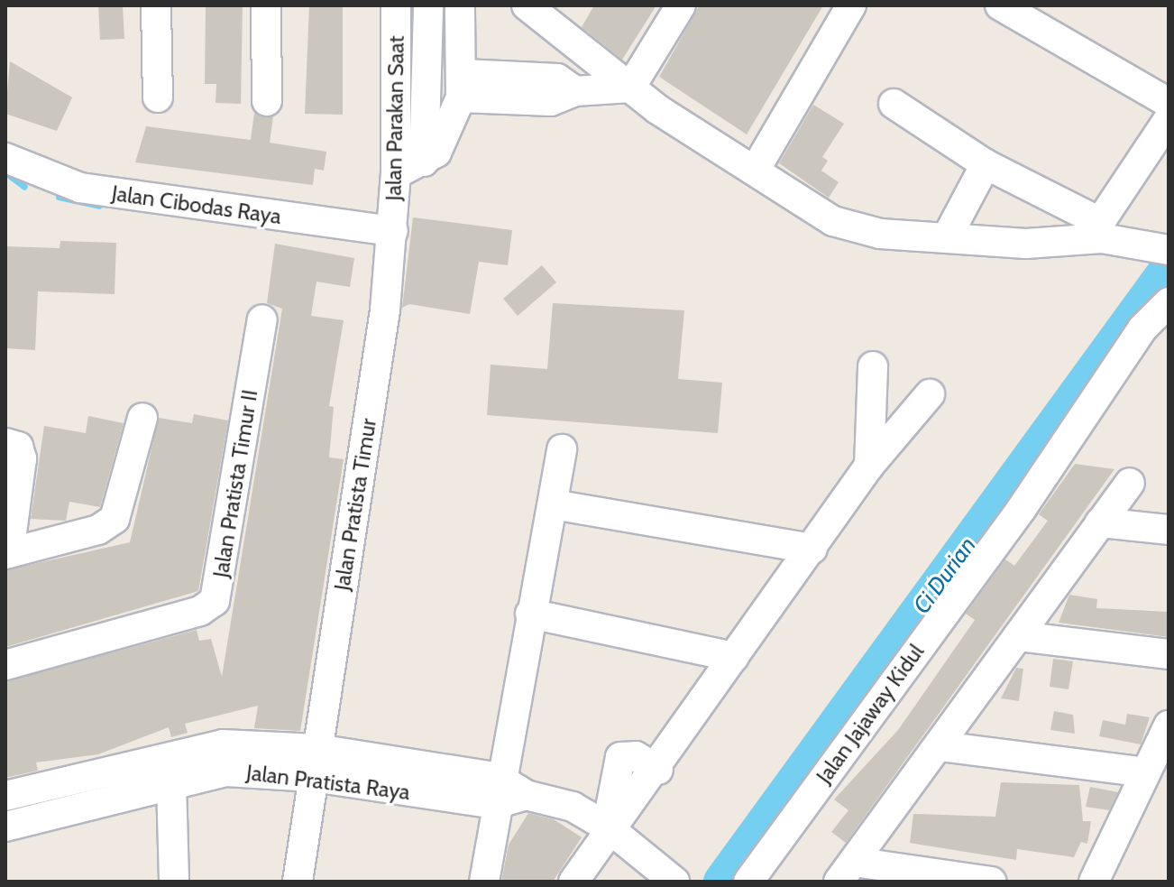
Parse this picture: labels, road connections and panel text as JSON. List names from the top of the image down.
{
  "streets": {
    "street": [
      "Jalan Parakan Saat",
      "Jalan Cibodas Raya",
      "Jalan Pratista Timur II",
      "Jalan Pratista Timur",
      "Jalan Jajaway Kidul",
      "Jalan Pratista Raya"
    ]
  },
  "crossings": [
    ["Jalan Parakan Saat", "Jalan Cibodas Raya"],
    ["Jalan Parakan Saat", "Jalan Pratista Timur"],
    ["Jalan Cibodas Raya", "Jalan Pratista Timur"],
    ["Jalan Pratista Timur", "Jalan Pratista Raya"]
  ],
  "water": ["Ci Durian"]
}
